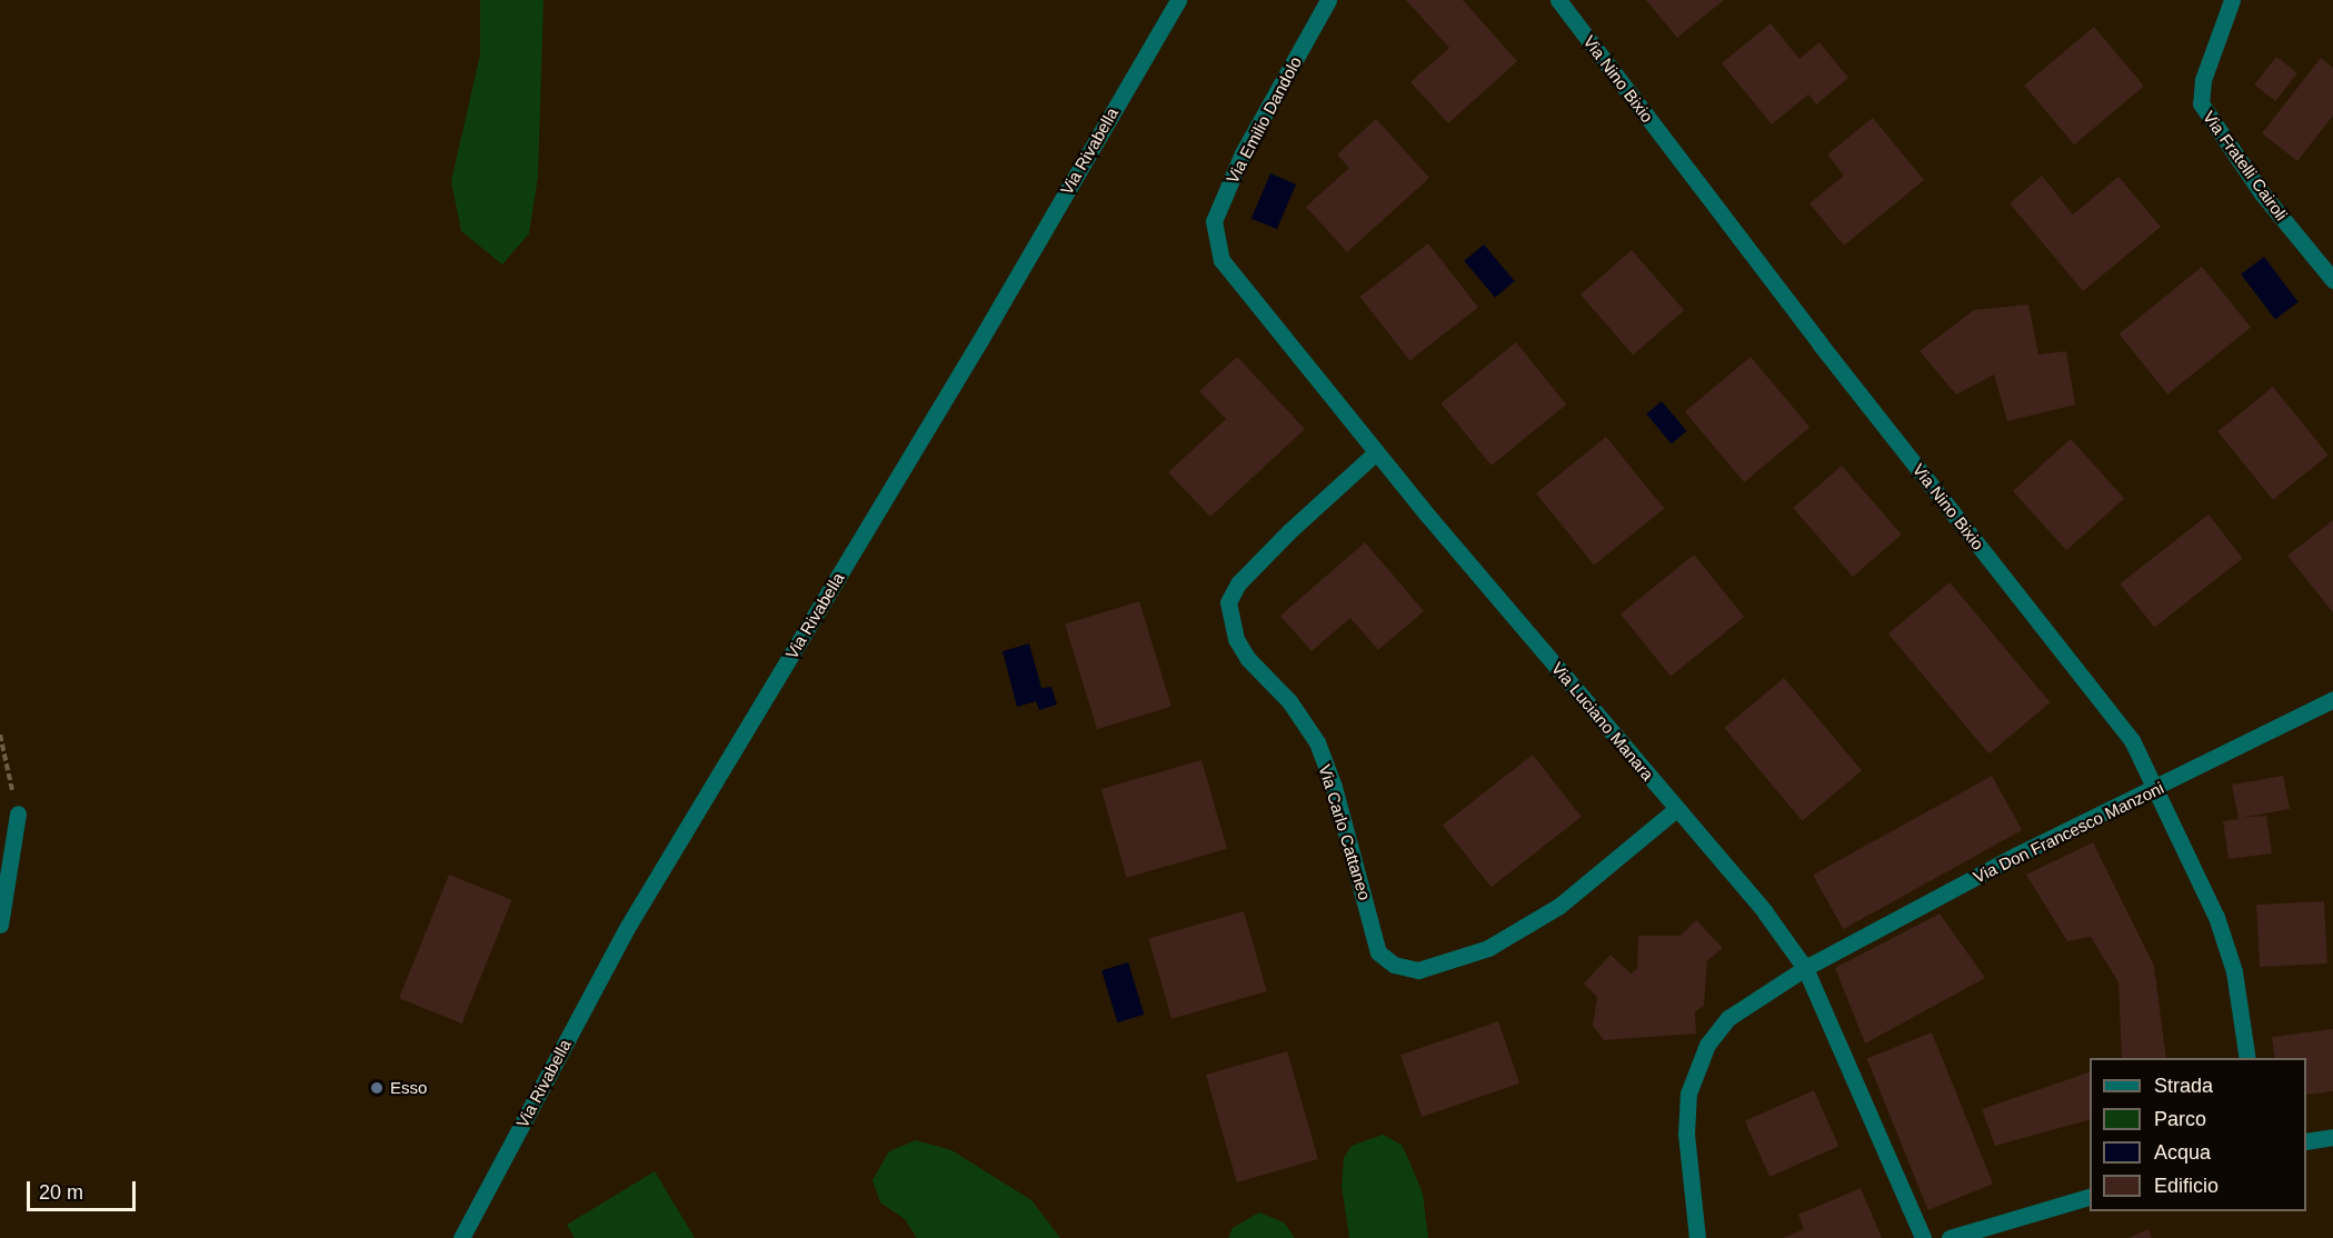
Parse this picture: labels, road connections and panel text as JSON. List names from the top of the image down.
{
  "streets": {
    "street": [
      "Via Nino Bixio",
      "Via Emilio Dandolo",
      "Via Rivabella",
      "Via Fratelli Cairoli",
      "Via Luciano Manara",
      "Via Carlo Cattaneo",
      "Via Don Francesco Manzoni"
    ]
  },
  "crossings": [
    ["Via Nino Bixio", "Via Don Francesco Manzoni"],
    ["Via Emilio Dandolo", "Via Luciano Manara"],
    ["Via Luciano Manara", "Via Carlo Cattaneo"],
    ["Via Luciano Manara", "Via Don Francesco Manzoni"]
  ],
  "places": ["Esso"],
  "legend": [
    "Strada",
    "Parco",
    "Acqua",
    "Edificio"
  ],
  "scale_bar": "20 m"
}
